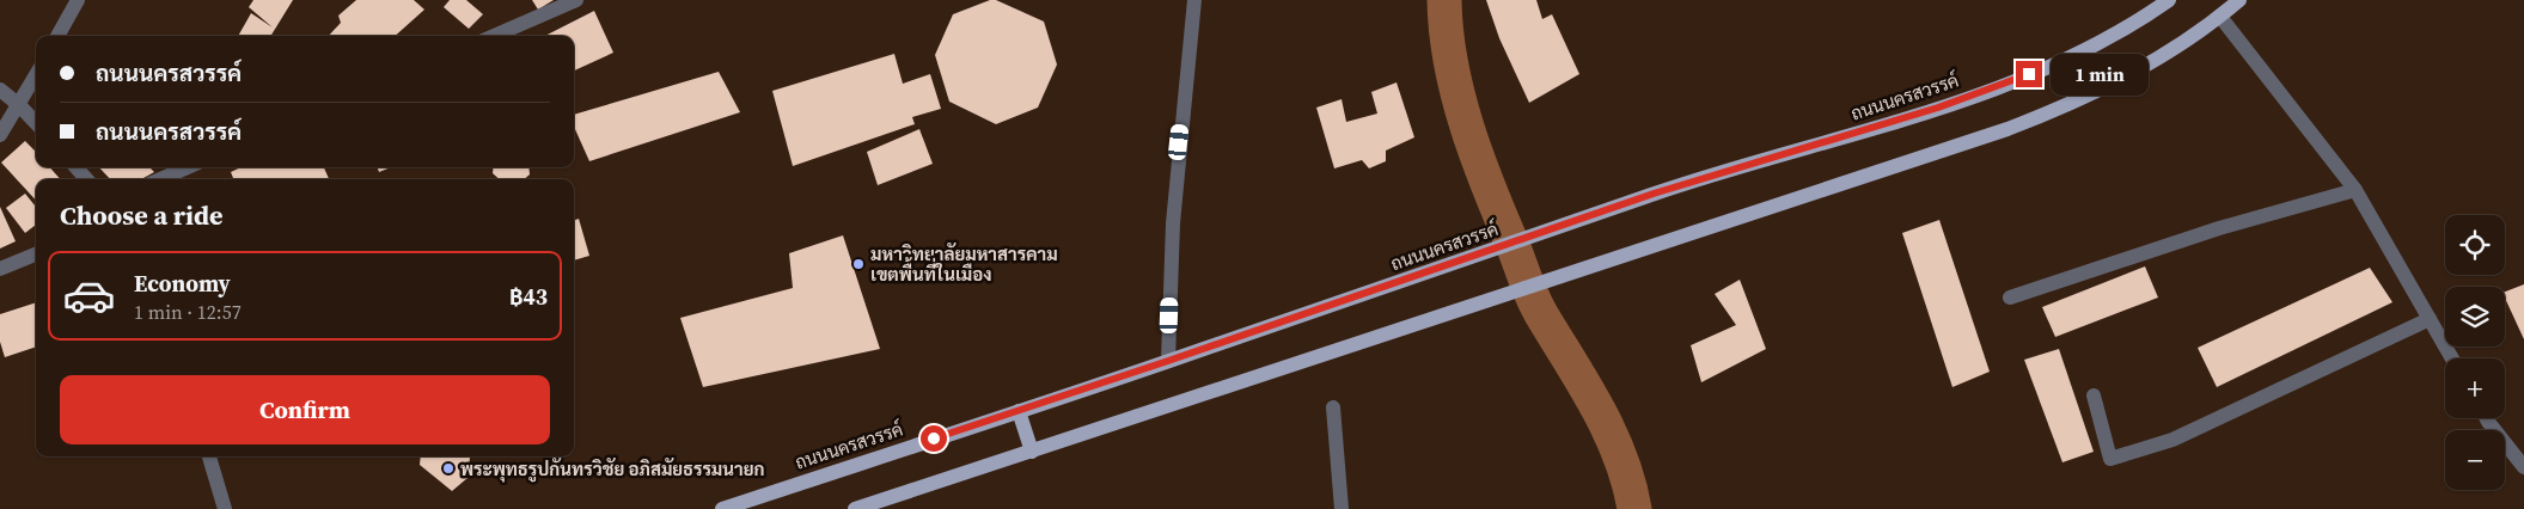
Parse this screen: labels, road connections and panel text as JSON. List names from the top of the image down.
{
  "streets": {
    "main road": ["ถนนนครสวรรค์"]
  },
  "places": ["มหาวิทยาลัยมหาสารคาม เขตพื้นที่ในเมือง", "พระพุทธรูปกันทรวิชัย อภิสมัยธรรมนายก"],
  "page": {
    "banner": ["ถนนนครสวรรค์", "ถนนนครสวรรค์"],
    "bubble": "1 min",
    "heading": "Choose a ride",
    "map_buttons": ["+", "−"],
    "list": [
      {
        "name": "Economy",
        "note": "1 min · 12:57",
        "value": "฿43"
      }
    ],
    "buttons": "Confirm"
  }
}
